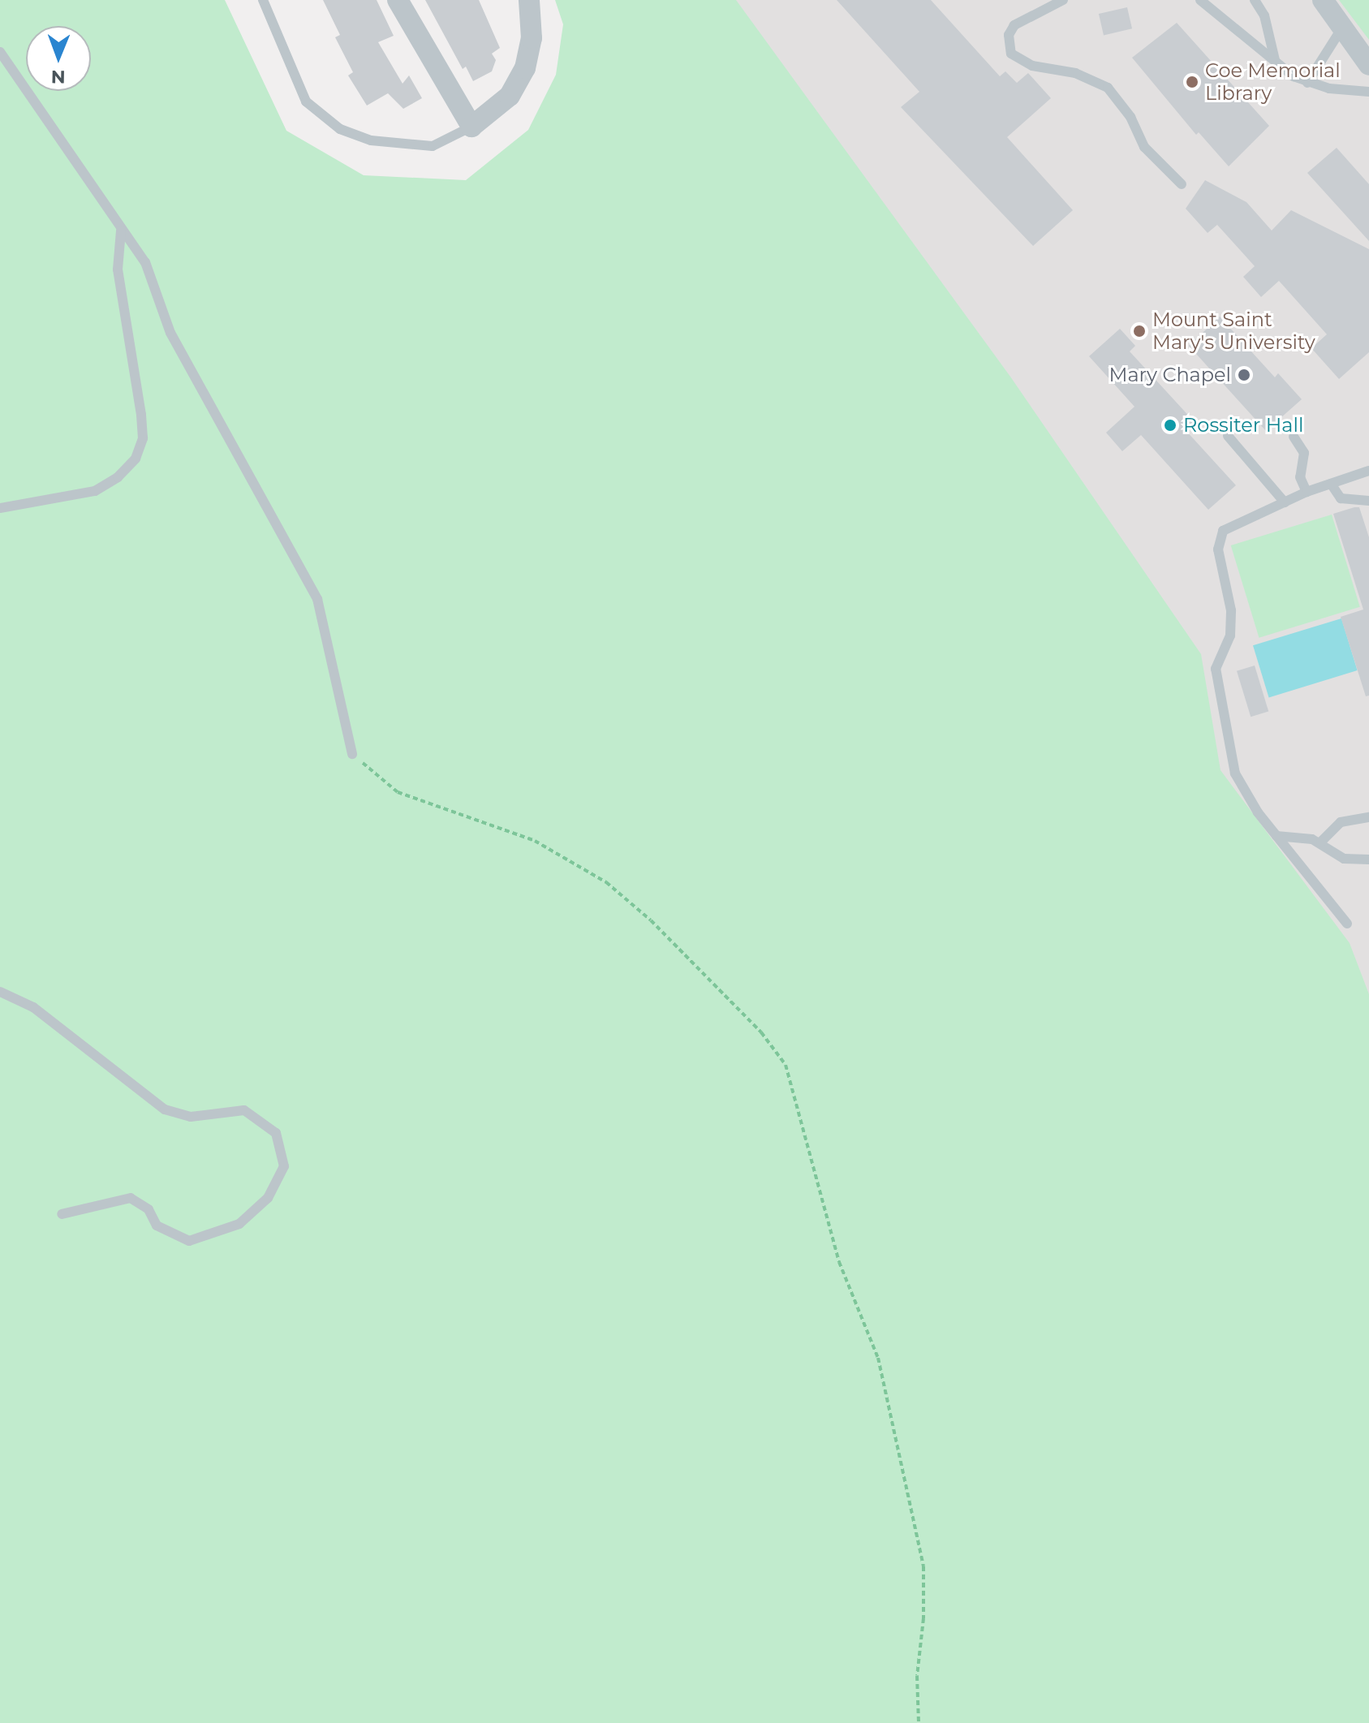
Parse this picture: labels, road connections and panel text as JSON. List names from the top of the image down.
{
  "places": [
    "Coe Memorial Library",
    "Mount Saint Mary's University",
    "Mary Chapel",
    "Rossiter Hall"
  ],
  "north": "bottom"
}
